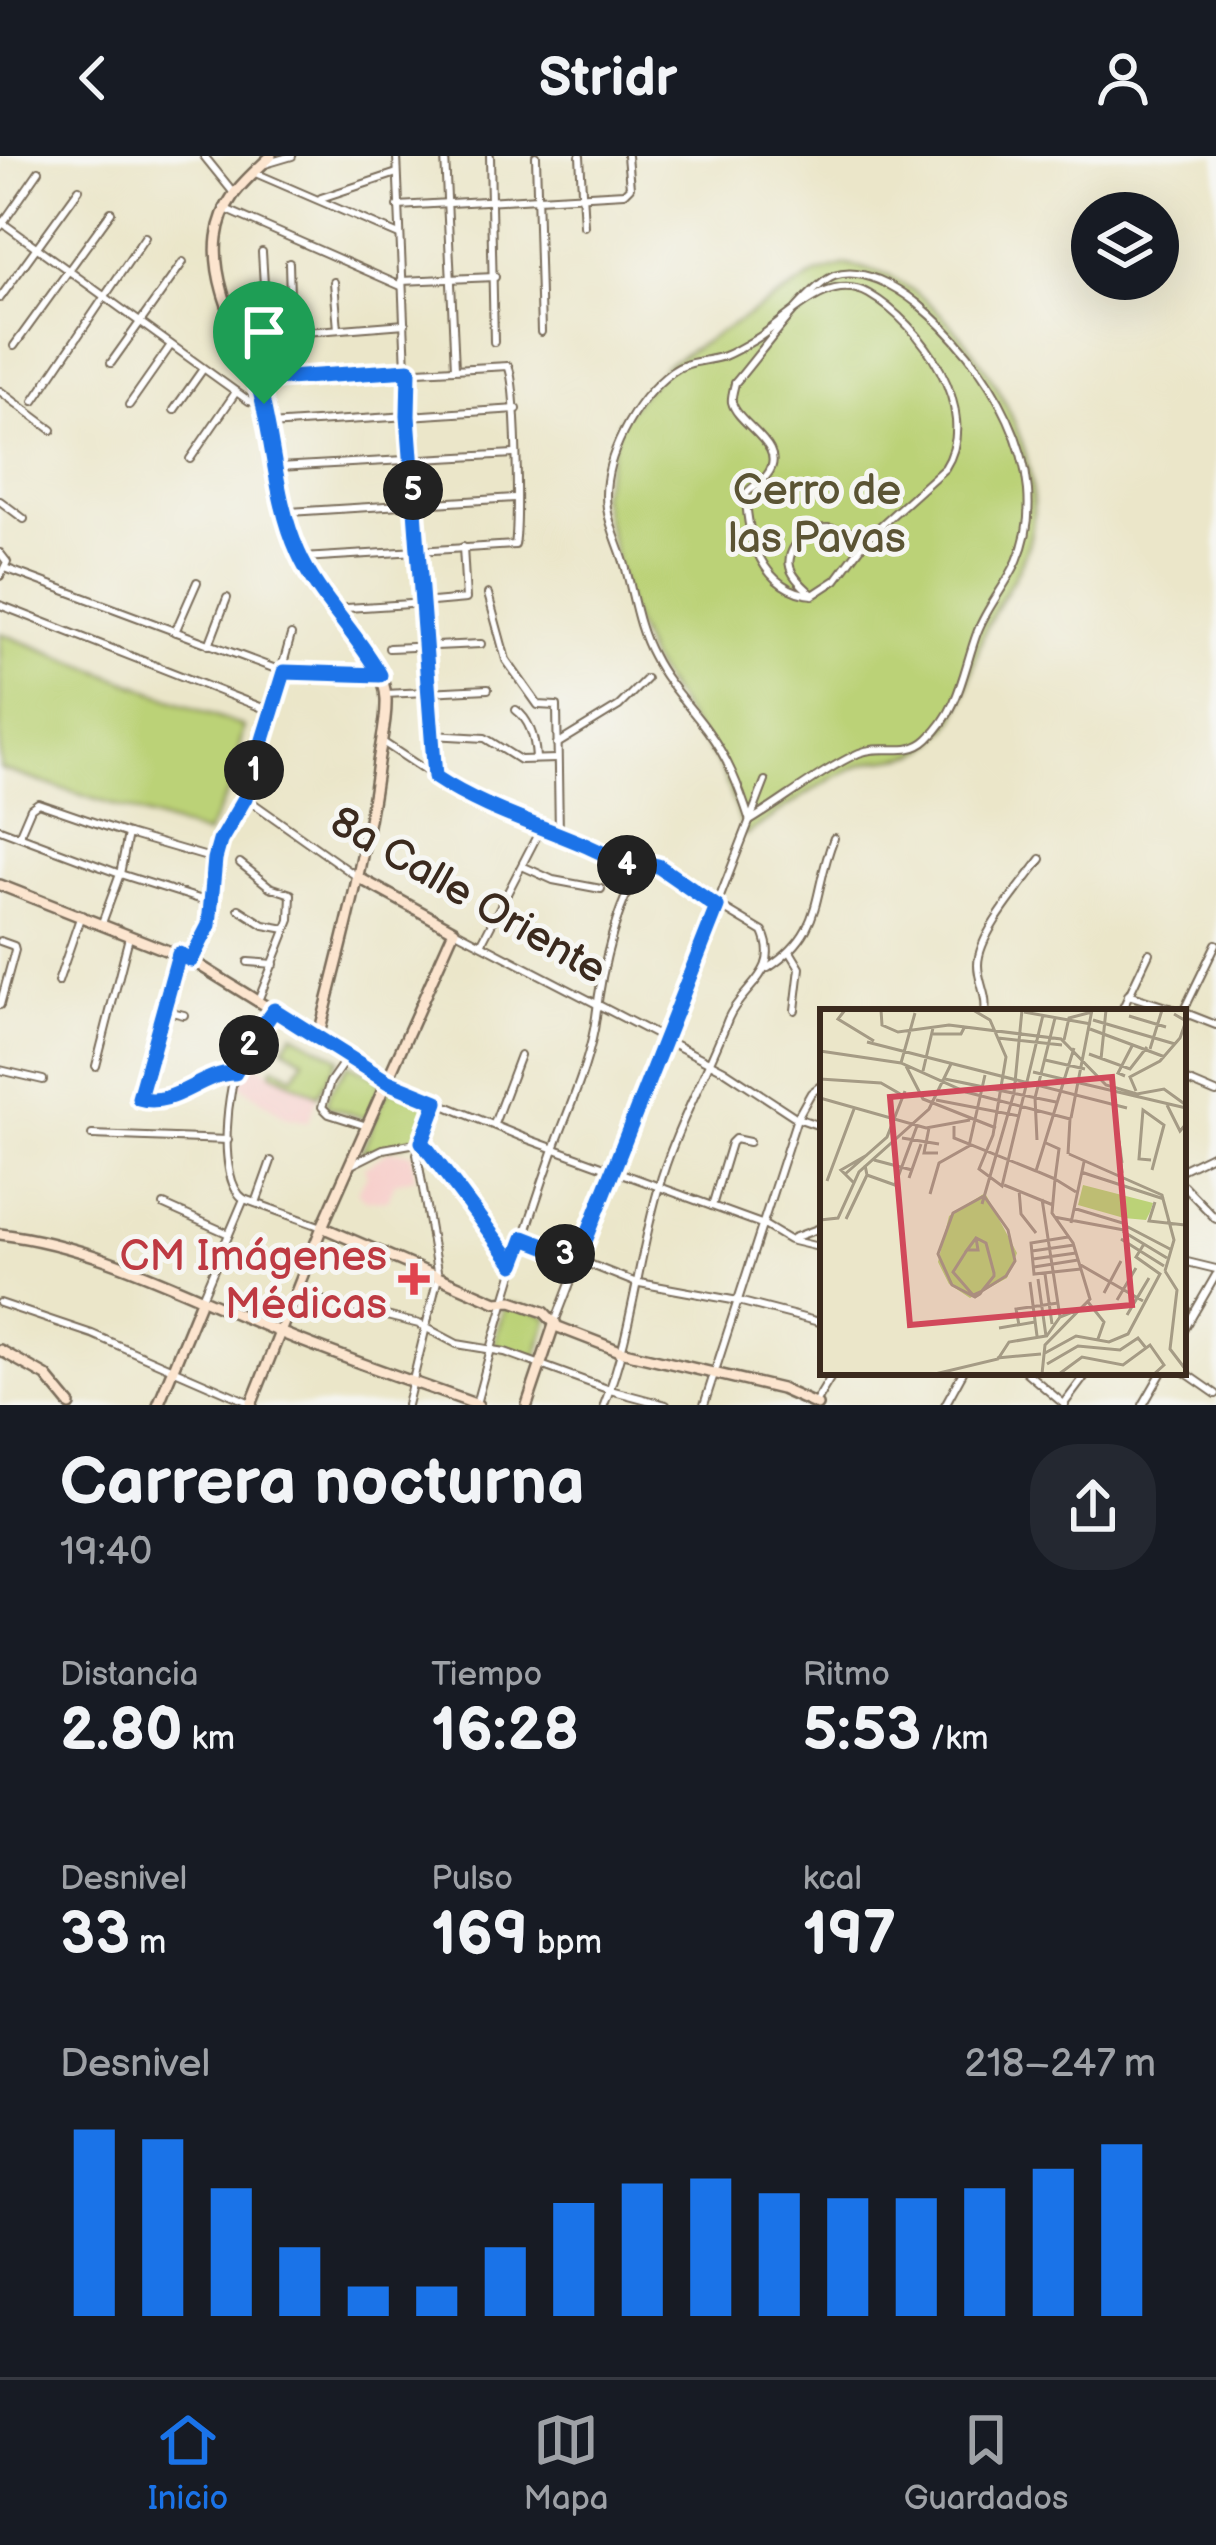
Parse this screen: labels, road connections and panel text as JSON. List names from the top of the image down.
{
  "streets": {
    "street": ["8a Calle Oriente"]
  },
  "parks": ["Cerro de las Pavas"],
  "places": {
    "health": ["CM Imágenes Médicas"]
  },
  "page": {
    "header": "Stridr",
    "pins": [
      "5",
      "1",
      "4",
      "2",
      "3"
    ],
    "heading": ["Carrera nocturna", "19:40"],
    "stats": [
      ["Distancia", "2.80 km"],
      ["Tiempo", "16:28"],
      ["Ritmo", "5:53 /km"],
      ["Desnivel", "33 m"],
      ["Pulso", "169 bpm"],
      ["kcal", "197"]
    ],
    "chart": ["Desnivel", "218–247 m"],
    "tabs": ["Inicio", "Mapa", "Guardados"]
  }
}
